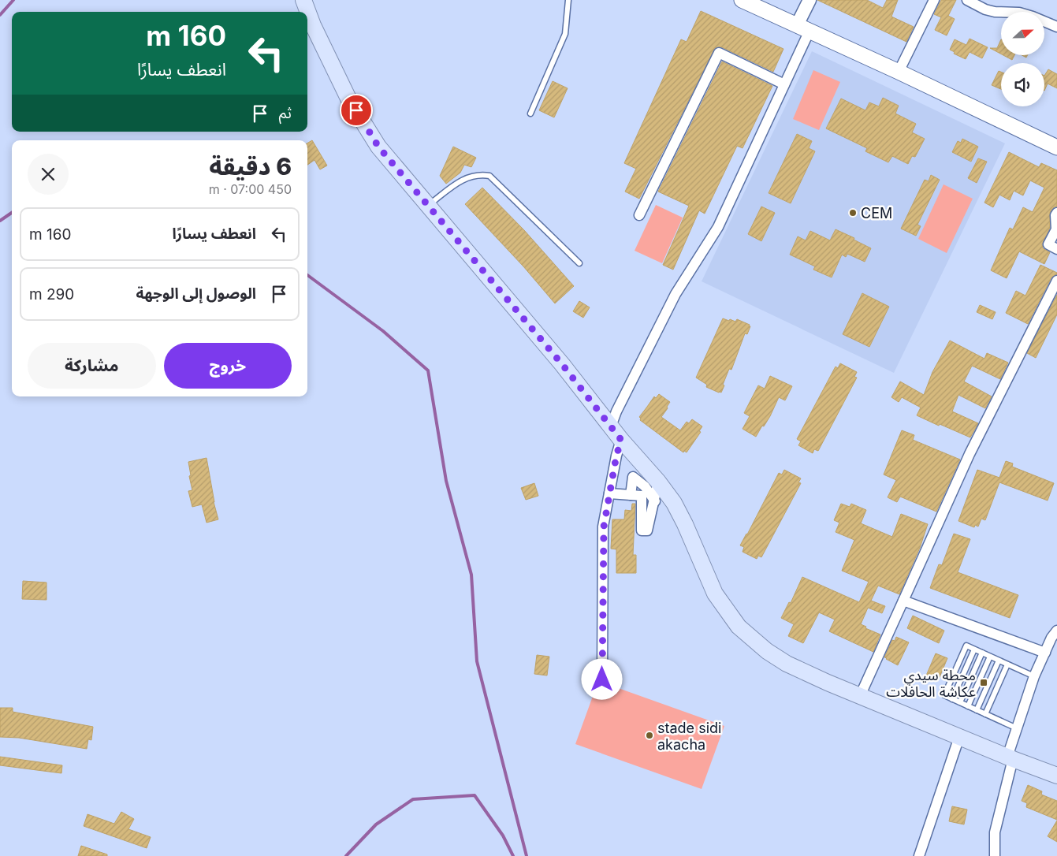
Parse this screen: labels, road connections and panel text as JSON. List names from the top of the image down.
{
  "places": {
    "other": ["CEM", "stade sidi akacha"],
    "transit": ["محطة سيدي عكاشة الحافلات"]
  },
  "north": "right",
  "page": {
    "turn": ["160 m", "انعطف يسارًا"],
    "then": "ثم",
    "heading": ["6 دقيقة", "450 m · 07:00"],
    "list": [
      {
        "name": "انعطف يسارًا",
        "value": "160 m"
      },
      {
        "name": "الوصول إلى الوجهة",
        "value": "290 m"
      }
    ],
    "buttons": ["خروج", "مشاركة"]
  }
}
